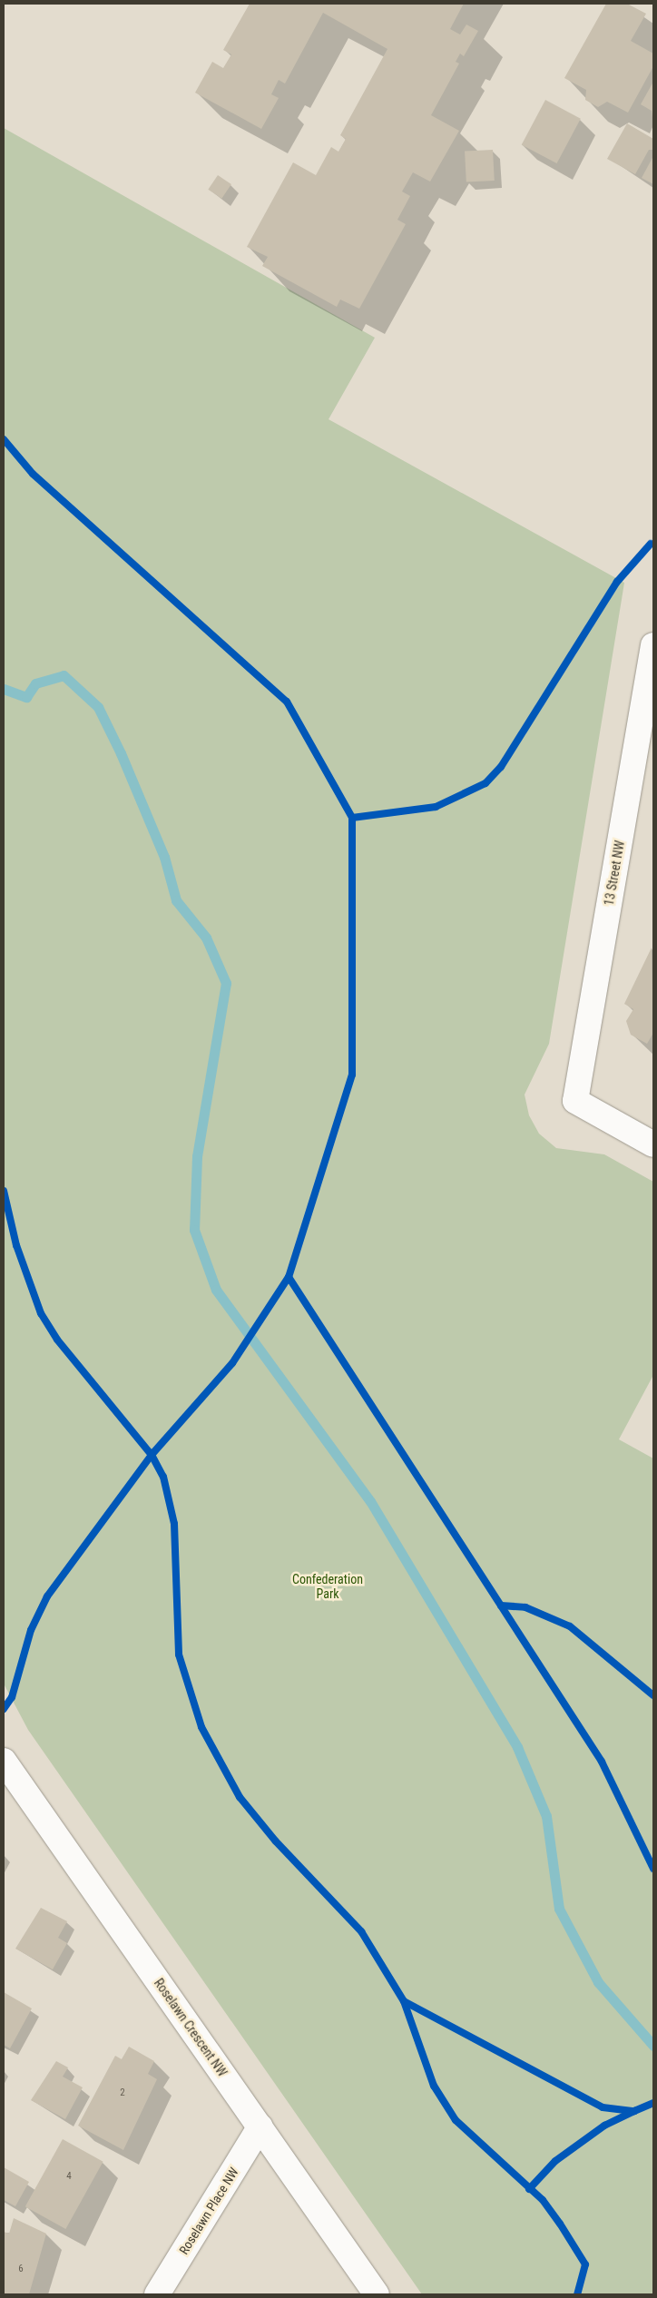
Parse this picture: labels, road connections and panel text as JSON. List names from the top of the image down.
{
  "streets": {
    "street": ["13 Street NW", "Roselawn Crescent NW", "Roselawn Place NW"]
  },
  "crossings": [
    ["Roselawn Crescent NW", "Roselawn Place NW"]
  ],
  "parks": ["Confederation Park"],
  "house_numbers": ["2", "4", "6"]
}
